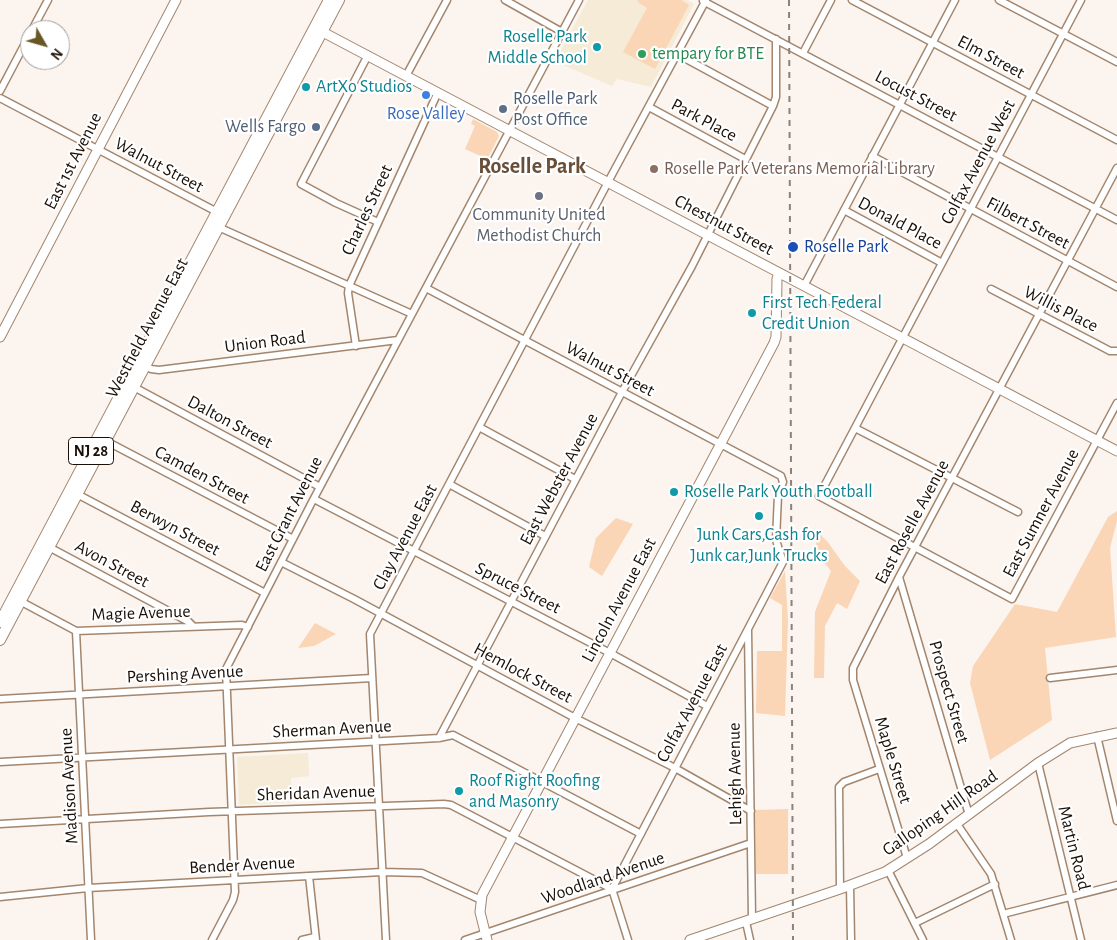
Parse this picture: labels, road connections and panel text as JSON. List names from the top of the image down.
{
  "streets": {
    "main road": ["Westfield Avenue East", "NJ 28"],
    "street": [
      "Elm Street",
      "Locust Street",
      "Park Place",
      "East 1st Avenue",
      "Colfax Avenue West",
      "Walnut Street",
      "Charles Street",
      "Donald Place",
      "Filbert Street",
      "Chestnut Street",
      "Willis Place",
      "Union Road",
      "Dalton Street",
      "Camden Street",
      "East Webster Avenue",
      "East Sumner Avenue",
      "East Grant Avenue",
      "East Roselle Avenue",
      "Berwyn Street",
      "Clay Avenue East",
      "Avon Street",
      "Spruce Street",
      "Lincoln Avenue East",
      "Magie Avenue",
      "Hemlock Street",
      "Pershing Avenue",
      "Prospect Street",
      "Colfax Avenue East",
      "Sherman Avenue",
      "Maple Street",
      "Lehigh Avenue",
      "Madison Avenue",
      "Sheridan Avenue",
      "Galloping Hill Road",
      "Martin Road",
      "Bender Avenue",
      "Woodland Avenue"
    ]
  },
  "crossings": [
    ["Elm Street", "Colfax Avenue West"],
    ["Locust Street", "Colfax Avenue West"],
    ["Locust Street", "East Roselle Avenue"],
    ["Locust Street", "Clay Avenue East"],
    ["Park Place", "East Webster Avenue"],
    ["Park Place", "Clay Avenue East"],
    ["East 1st Avenue", "Walnut Street"],
    ["Colfax Avenue West", "Donald Place"],
    ["Colfax Avenue West", "Filbert Street"],
    ["Colfax Avenue West", "Chestnut Street"],
    ["Walnut Street", "Westfield Avenue East"],
    ["Walnut Street", "East Webster Avenue"],
    ["Walnut Street", "East Grant Avenue"],
    ["Walnut Street", "Clay Avenue East"],
    ["Walnut Street", "Lincoln Avenue East"],
    ["Walnut Street", "Colfax Avenue East"],
    ["Charles Street", "Chestnut Street"],
    ["Charles Street", "Union Road"],
    ["Filbert Street", "East Roselle Avenue"],
    ["Chestnut Street", "Westfield Avenue East"],
    ["Chestnut Street", "NJ 28"],
    ["Chestnut Street", "East Webster Avenue"],
    ["Chestnut Street", "East Sumner Avenue"],
    ["Chestnut Street", "East Grant Avenue"],
    ["Chestnut Street", "East Roselle Avenue"],
    ["Chestnut Street", "Clay Avenue East"],
    ["Chestnut Street", "Lincoln Avenue East"],
    ["Willis Place", "East Roselle Avenue"],
    ["Westfield Avenue East", "Union Road"],
    ["Westfield Avenue East", "Dalton Street"],
    ["Westfield Avenue East", "NJ 28"],
    ["Westfield Avenue East", "Camden Street"],
    ["Westfield Avenue East", "Berwyn Street"],
    ["Westfield Avenue East", "Avon Street"],
    ["Westfield Avenue East", "Magie Avenue"],
    ["Union Road", "East Grant Avenue"],
    ["Dalton Street", "East Grant Avenue"],
    ["Camden Street", "East Grant Avenue"],
    ["East Webster Avenue", "Spruce Street"],
    ["East Webster Avenue", "Hemlock Street"],
    ["East Webster Avenue", "Sherman Avenue"],
    ["East Sumner Avenue", "East Roselle Avenue"],
    ["East Grant Avenue", "Berwyn Street"],
    ["East Grant Avenue", "Spruce Street"],
    ["East Grant Avenue", "Magie Avenue"],
    ["East Grant Avenue", "Hemlock Street"],
    ["East Grant Avenue", "Pershing Avenue"],
    ["East Grant Avenue", "Sherman Avenue"],
    ["East Grant Avenue", "Sheridan Avenue"],
    ["East Grant Avenue", "Bender Avenue"],
    ["East Roselle Avenue", "Prospect Street"],
    ["East Roselle Avenue", "Maple Street"],
    ["Clay Avenue East", "Spruce Street"],
    ["Clay Avenue East", "Hemlock Street"],
    ["Clay Avenue East", "Pershing Avenue"],
    ["Clay Avenue East", "Sherman Avenue"],
    ["Clay Avenue East", "Sheridan Avenue"],
    ["Clay Avenue East", "Bender Avenue"],
    ["Avon Street", "Magie Avenue"],
    ["Spruce Street", "Lincoln Avenue East"],
    ["Spruce Street", "Colfax Avenue East"],
    ["Lincoln Avenue East", "Hemlock Street"],
    ["Lincoln Avenue East", "Sherman Avenue"],
    ["Lincoln Avenue East", "Sheridan Avenue"],
    ["Lincoln Avenue East", "Bender Avenue"],
    ["Lincoln Avenue East", "Woodland Avenue"],
    ["Magie Avenue", "Madison Avenue"],
    ["Hemlock Street", "Colfax Avenue East"],
    ["Hemlock Street", "Lehigh Avenue"],
    ["Pershing Avenue", "Madison Avenue"],
    ["Prospect Street", "Galloping Hill Road"],
    ["Colfax Avenue East", "Sherman Avenue"],
    ["Colfax Avenue East", "Lehigh Avenue"],
    ["Colfax Avenue East", "Sheridan Avenue"],
    ["Colfax Avenue East", "Woodland Avenue"],
    ["Sherman Avenue", "Madison Avenue"],
    ["Maple Street", "Galloping Hill Road"],
    ["Lehigh Avenue", "Galloping Hill Road"],
    ["Lehigh Avenue", "Woodland Avenue"],
    ["Madison Avenue", "Sheridan Avenue"],
    ["Madison Avenue", "Bender Avenue"],
    ["Sheridan Avenue", "Woodland Avenue"],
    ["Galloping Hill Road", "Martin Road"]
  ],
  "districts": ["Roselle Park"],
  "places": [
    "Roselle Park Middle School",
    "tempary for BTE",
    "ArtXo Studios",
    "Rose Valley",
    "Roselle Park Post Office",
    "Wells Fargo",
    "Roselle Park Veterans Memorial Library",
    "Community United Methodist Church",
    "Roselle Park",
    "First Tech Federal Credit Union",
    "Roselle Park Youth Football",
    "Junk Cars,Cash for Junk car,Junk Trucks",
    "Roof Right Roofing and Masonry"
  ],
  "north": "bottom right"
}
